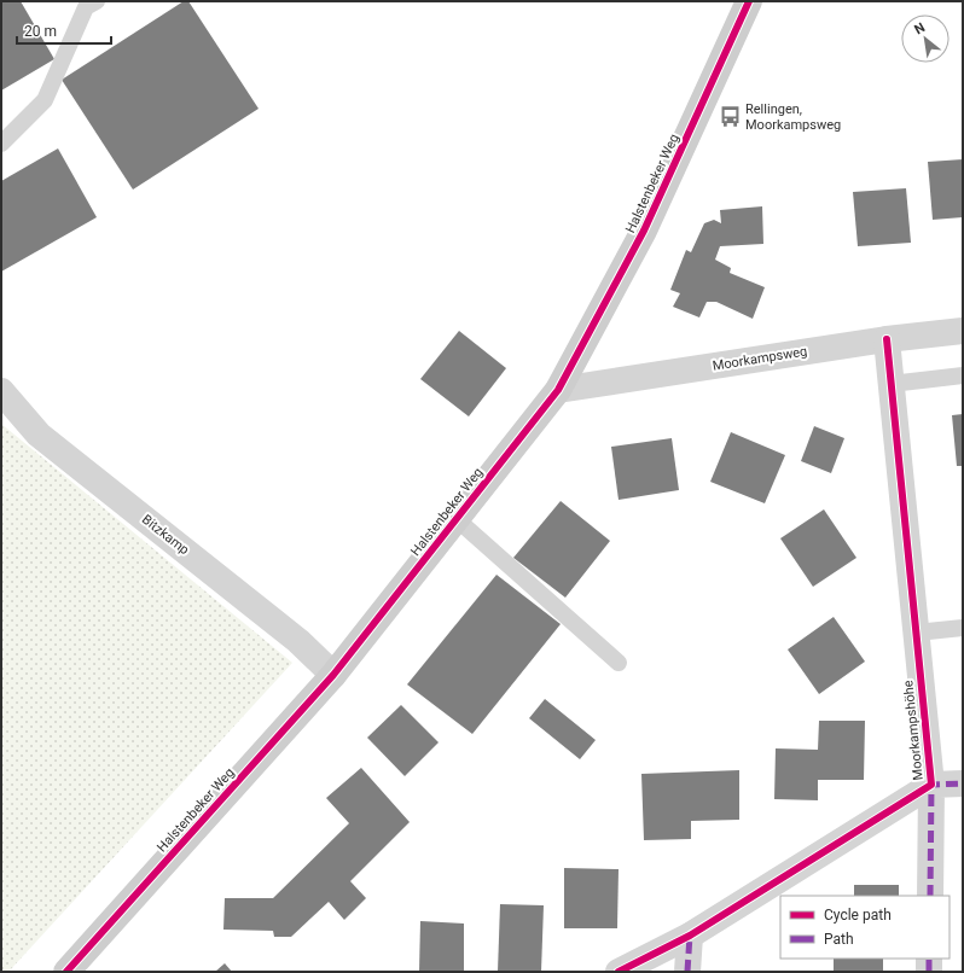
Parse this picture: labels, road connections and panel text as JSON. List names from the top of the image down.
{
  "streets": {
    "main road": ["Halstenbeker Weg"],
    "street": ["Moorkampsweg", "Bitzkamp", "Moorkampshöhe"]
  },
  "crossings": [
    ["Halstenbeker Weg", "Moorkampsweg"],
    ["Halstenbeker Weg", "Bitzkamp"],
    ["Moorkampsweg", "Moorkampshöhe"]
  ],
  "places": {
    "bus stop": ["Rellingen, Moorkampsweg"]
  },
  "legend": ["Cycle path", "Path"],
  "scale_bar": "20 m",
  "north": "top left"
}
